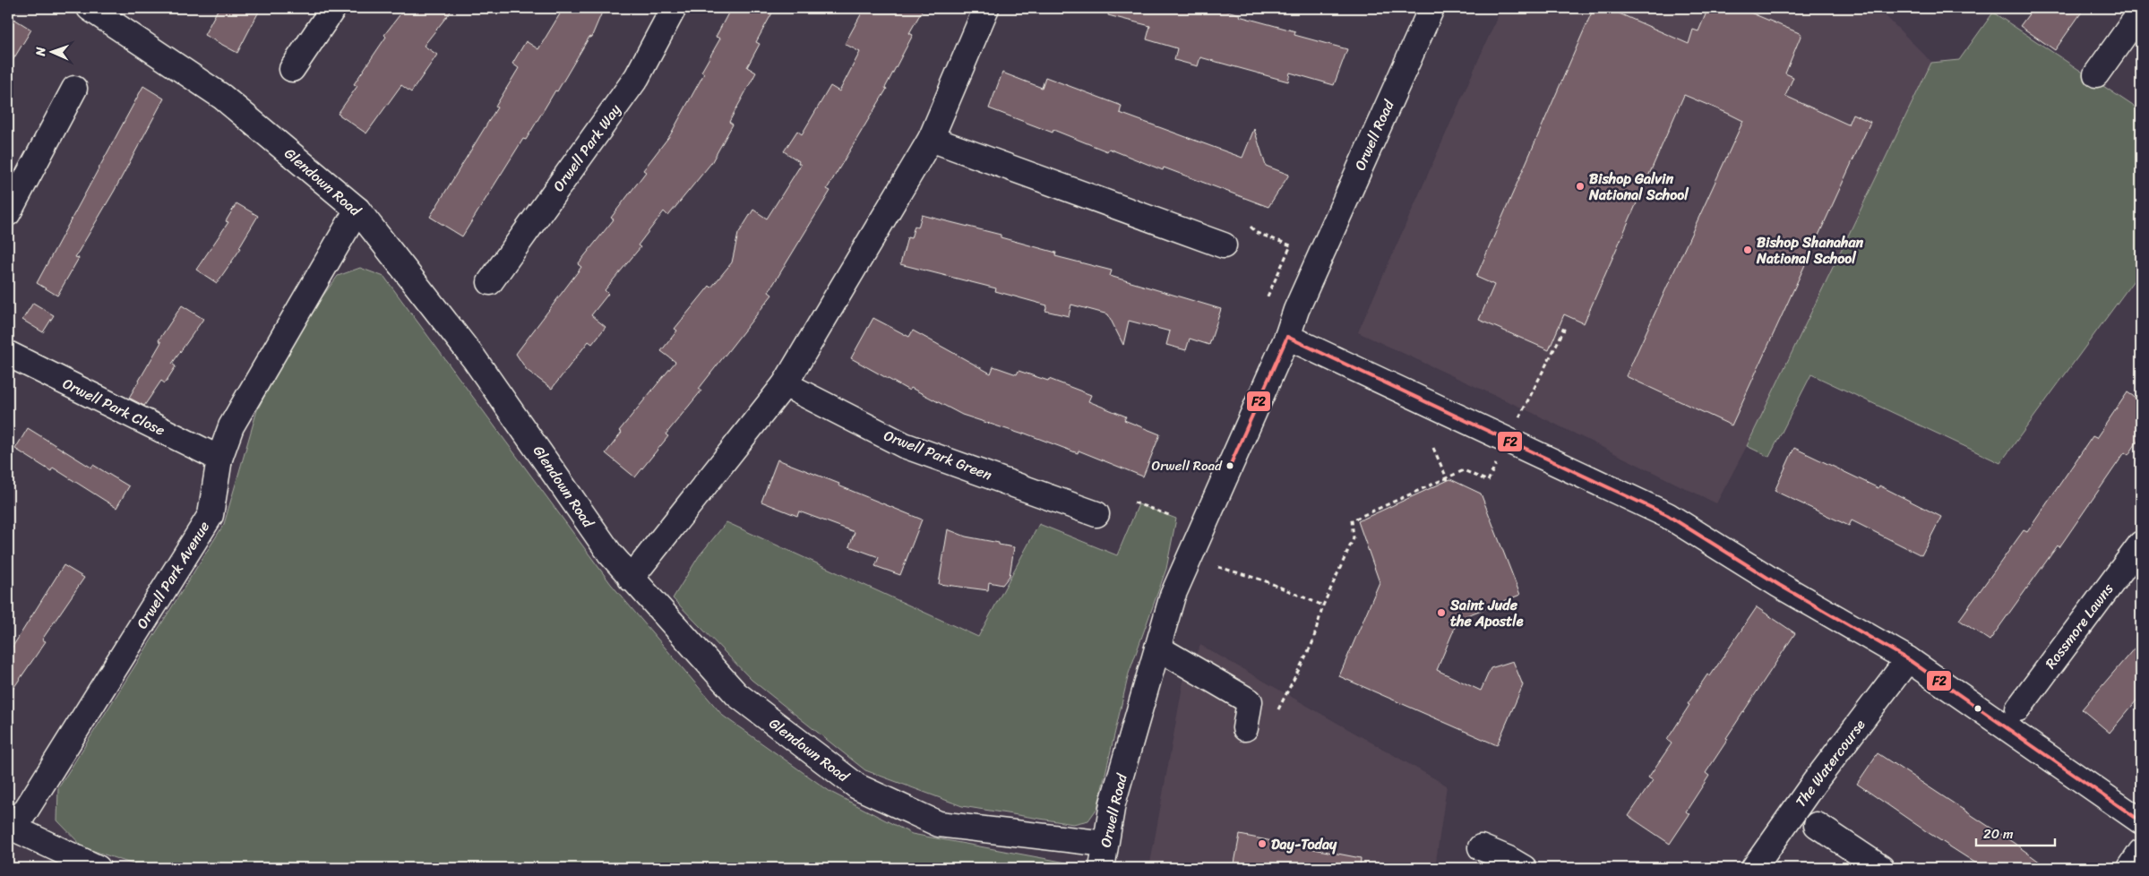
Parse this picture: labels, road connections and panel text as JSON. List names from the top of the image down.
{
  "streets": {
    "street": [
      "Orwell Road",
      "Orwell Park Way",
      "Glendown Road",
      "Orwell Park Close",
      "Orwell Park Green",
      "Orwell Park Avenue",
      "Rossmore Lawns",
      "The Watercourse"
    ]
  },
  "crossings": [
    ["Orwell Road", "Glendown Road"],
    ["Glendown Road", "Orwell Park Avenue"],
    ["Orwell Park Close", "Orwell Park Avenue"]
  ],
  "places": [
    "Bishop Galvin National School",
    "Bishop Shanahan National School",
    "Orwell Road",
    "Saint Jude the Apostle",
    "Day-Today"
  ],
  "lines": ["transit line F2"],
  "scale_bar": "20 m",
  "north": "left"
}
